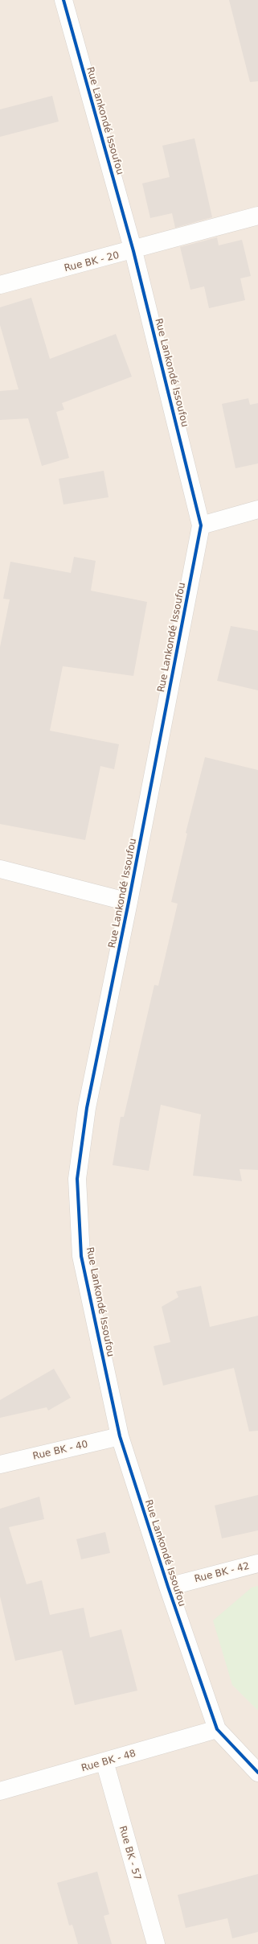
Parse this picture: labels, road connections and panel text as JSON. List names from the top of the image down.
{
  "streets": {
    "street": [
      "Rue Lankondé Issoufou",
      "Rue BK - 20",
      "Rue BK - 40",
      "Rue BK - 42",
      "Rue BK - 48",
      "Rue BK - 57"
    ]
  },
  "crossings": [
    ["Rue Lankondé Issoufou", "Rue BK - 20"],
    ["Rue Lankondé Issoufou", "Rue BK - 40"],
    ["Rue Lankondé Issoufou", "Rue BK - 42"],
    ["Rue Lankondé Issoufou", "Rue BK - 48"],
    ["Rue BK - 48", "Rue BK - 57"]
  ]
}
